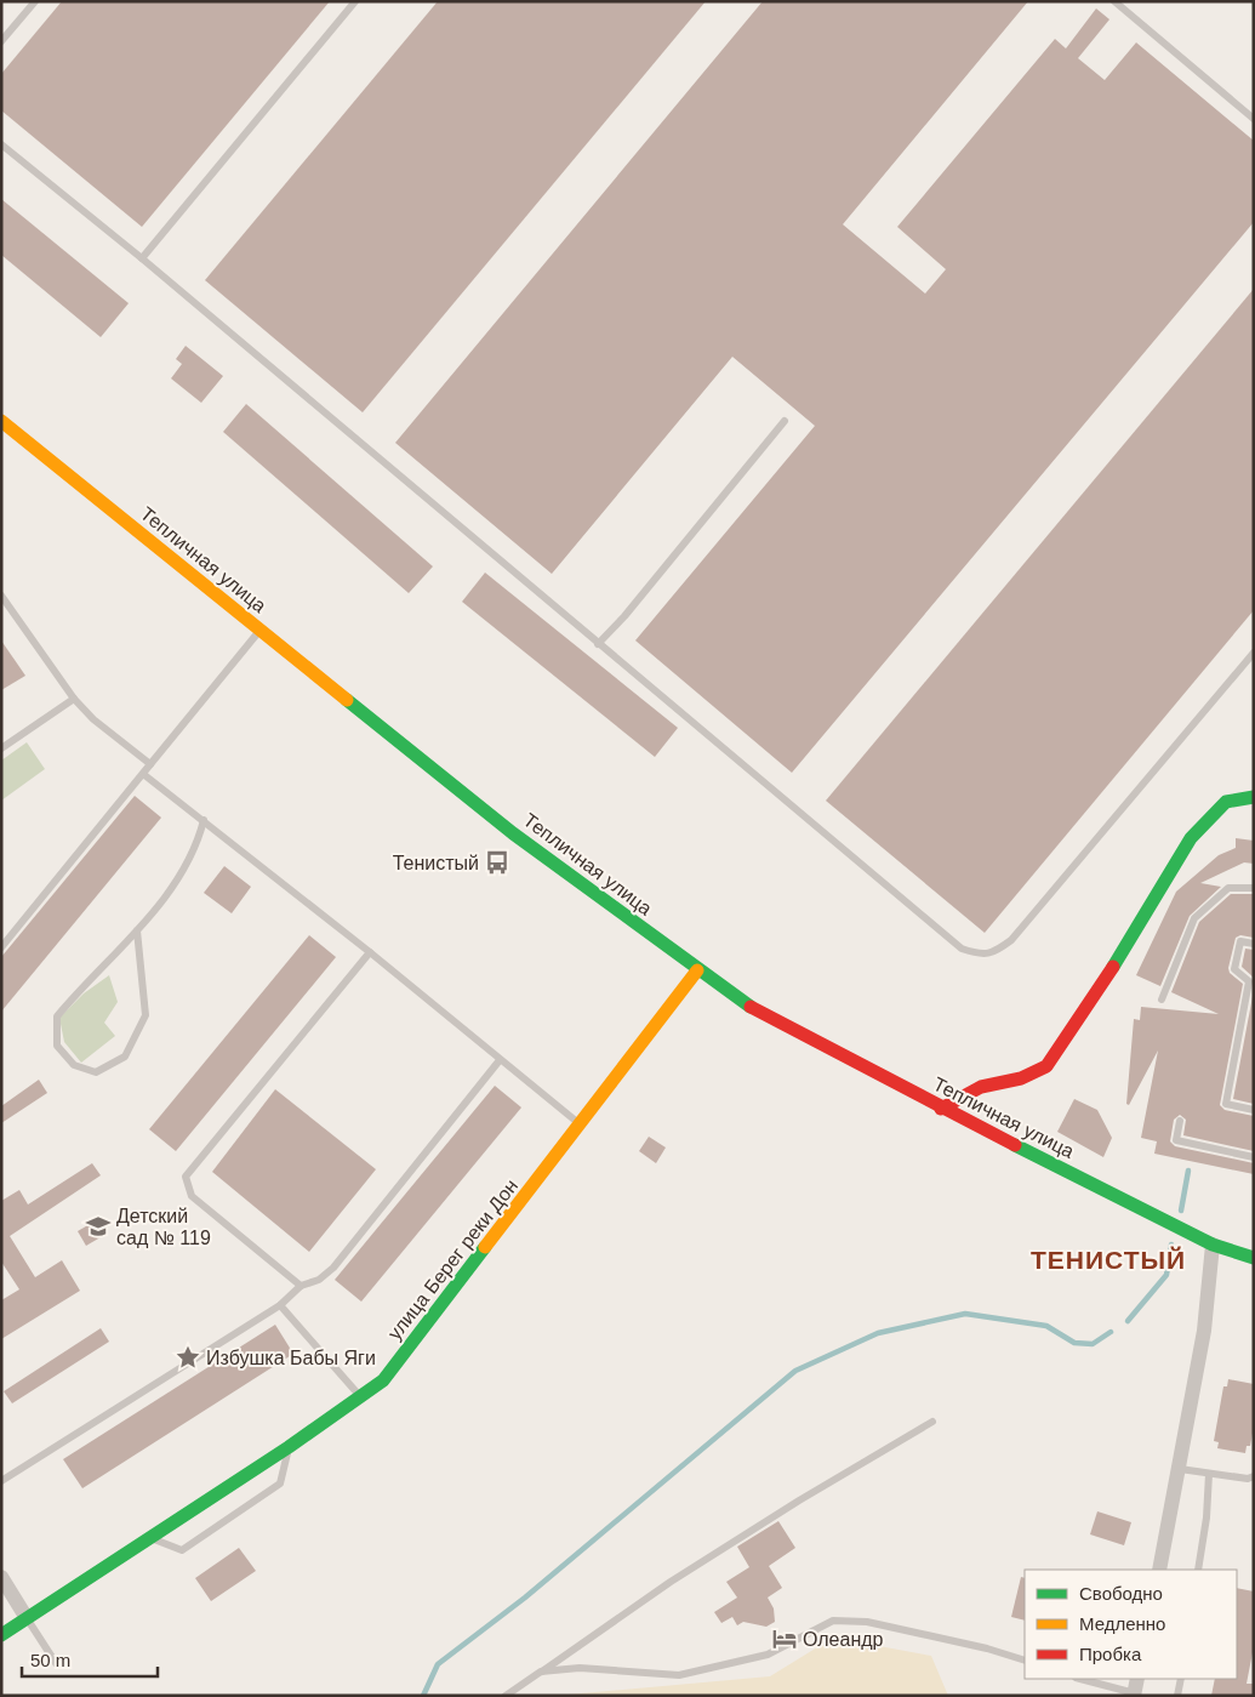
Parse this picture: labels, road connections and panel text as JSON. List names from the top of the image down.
{
  "streets": {
    "street": ["Тепличная улица", "улица Берег реки Дон"]
  },
  "crossings": [
    ["Тепличная улица", "улица Берег реки Дон"]
  ],
  "districts": ["ТЕНИСТЫЙ"],
  "places": {
    "bus stop": ["Тенистый"],
    "school or university": ["Детский сад № 119"],
    "place": ["Избушка Бабы Яги"],
    "hotel": ["Олеандр"]
  },
  "legend": ["Свободно", "Медленно", "Пробка"],
  "scale_bar": "50 m"
}
